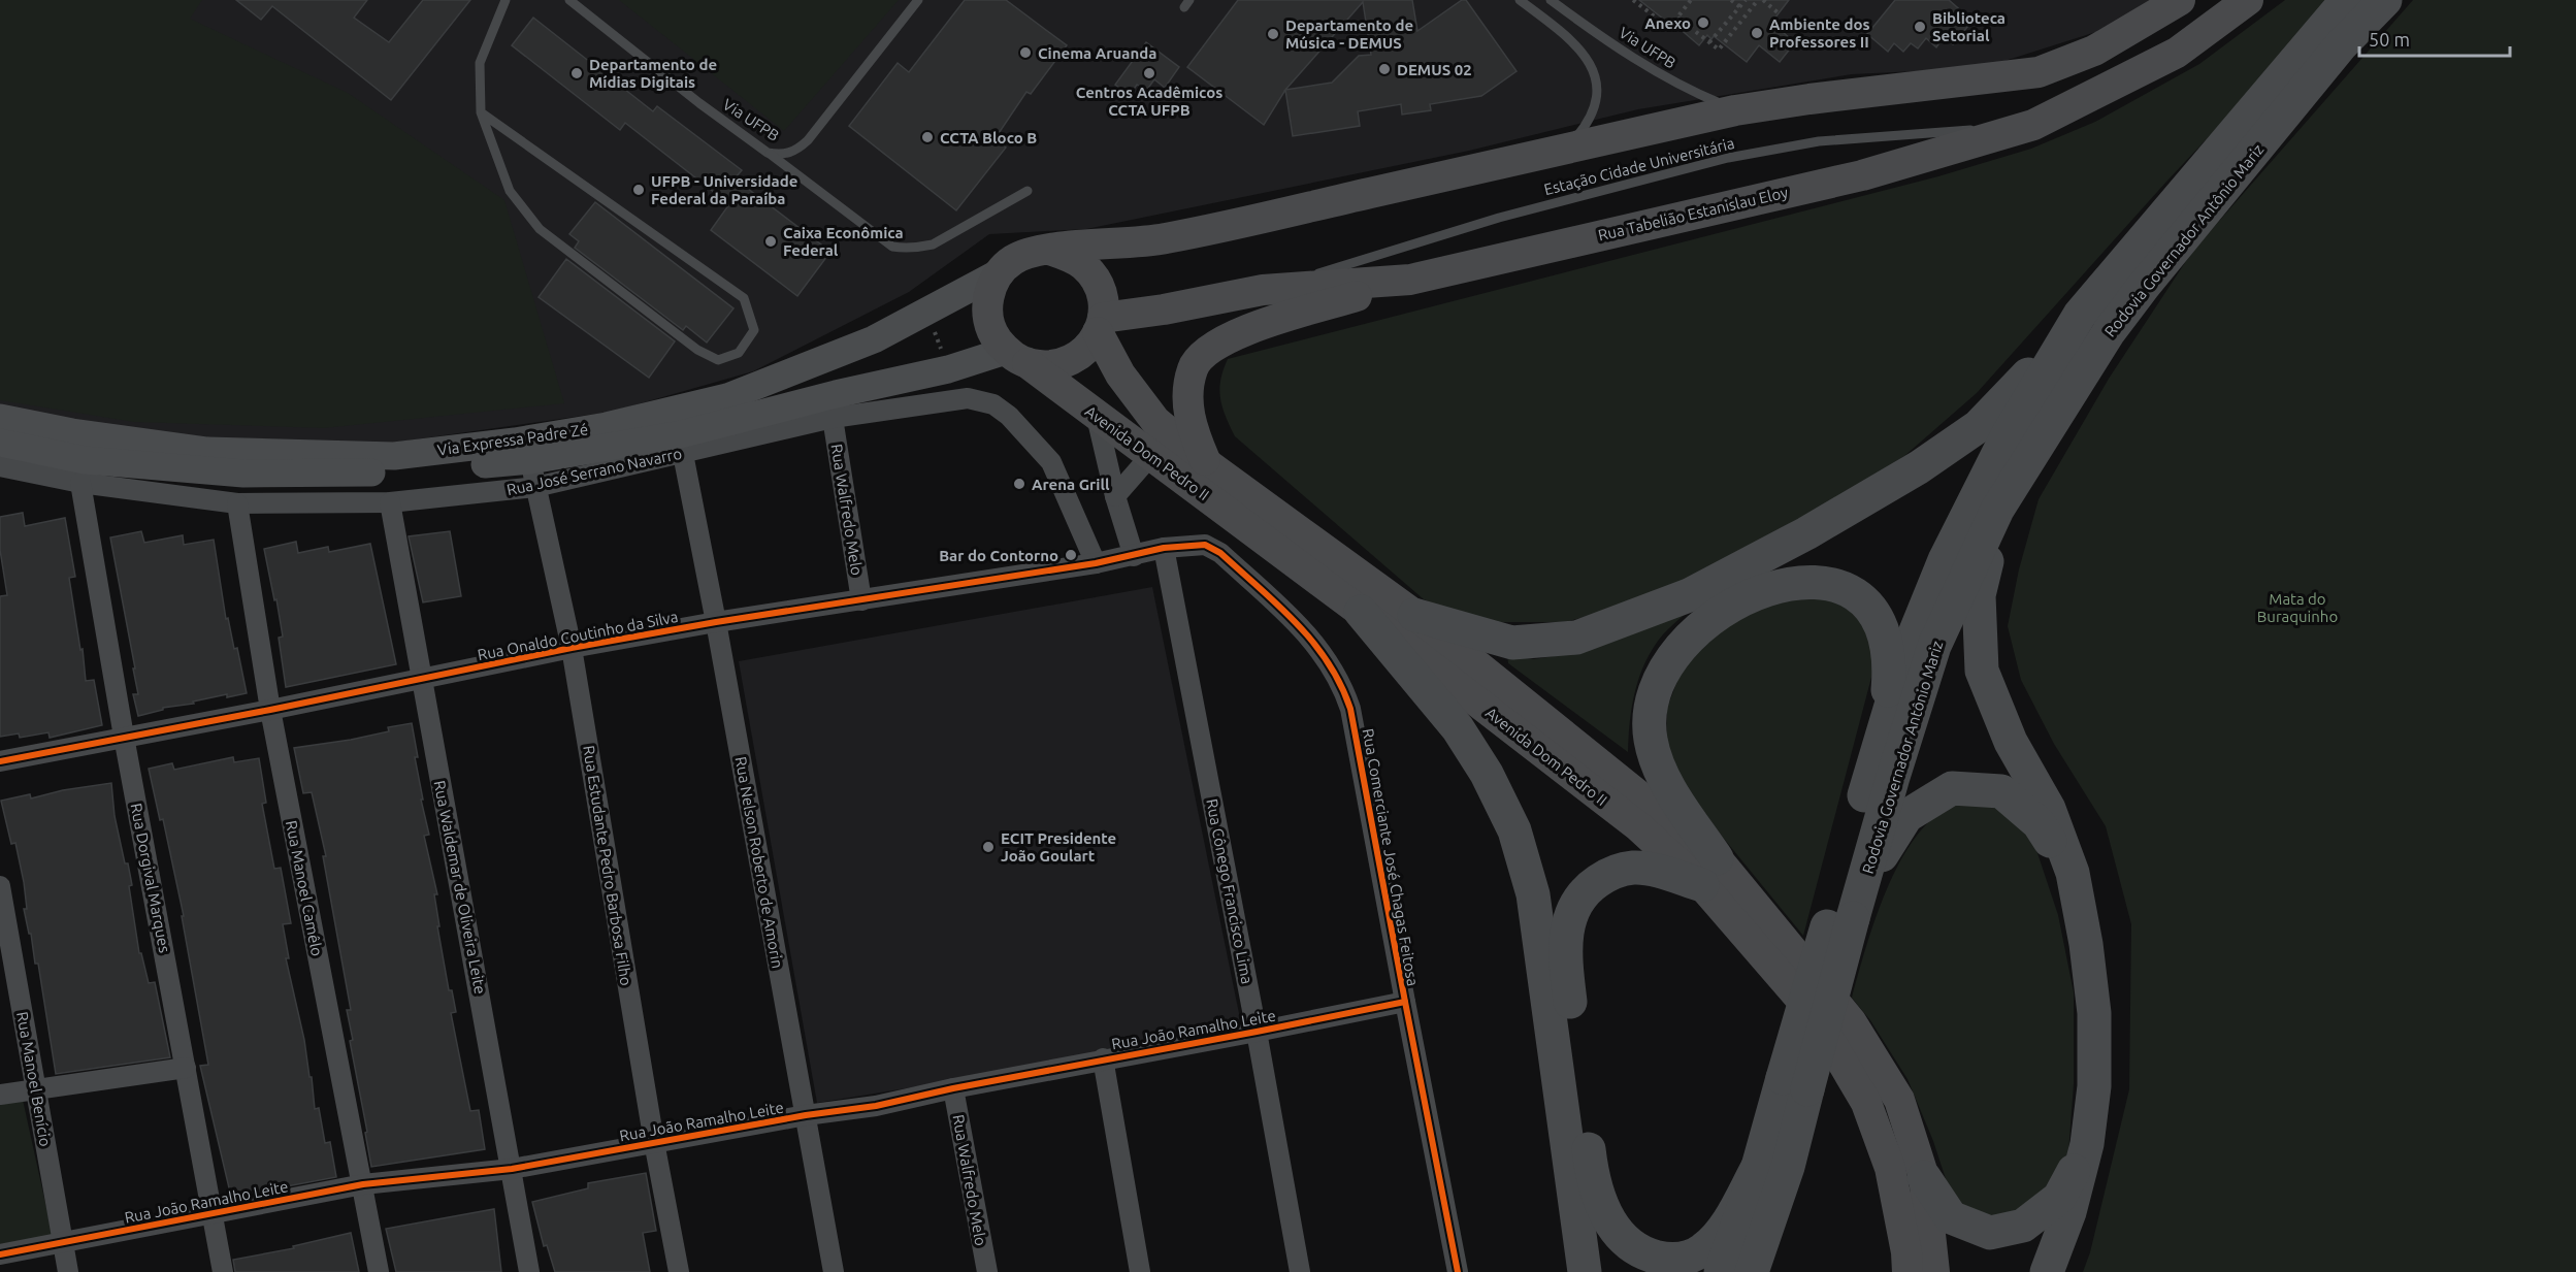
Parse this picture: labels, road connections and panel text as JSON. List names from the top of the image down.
{
  "streets": {
    "highway": ["Rodovia Governador Antônio Mariz"],
    "main road": ["Rua Tabelião Estanislau Eloy", "Via Expressa Padre Zé", "Avenida Dom Pedro II"],
    "street": [
      "Rua José Serrano Navarro",
      "Rua Walfredo Melo",
      "Rua Onaldo Coutinho da Silva",
      "Rua Comerciante José Chagas Feitosa",
      "Rua Nelson Roberto de Amorin",
      "Rua Estudante Pedro Barbosa Filho",
      "Rua Dorgival Marques",
      "Rua Waldemar de Oliveira Leite",
      "Rua Manoel Camêlo",
      "Rua Cônego Francisco Lima",
      "Rua João Ramalho Leite",
      "Rua Manoel Benício"
    ],
    "lane": ["Via UFPB", "Estação Cidade Universitária"]
  },
  "crossings": [
    ["Estação Cidade Universitária", "Rua Tabelião Estanislau Eloy"],
    ["Rua Tabelião Estanislau Eloy", "Via Expressa Padre Zé"],
    ["Rua Tabelião Estanislau Eloy", "Avenida Dom Pedro II"],
    ["Via Expressa Padre Zé", "Avenida Dom Pedro II"],
    ["Via Expressa Padre Zé", "Rua Estudante Pedro Barbosa Filho"],
    ["Rua José Serrano Navarro", "Rua Walfredo Melo"],
    ["Rua José Serrano Navarro", "Rua Onaldo Coutinho da Silva"],
    ["Rua José Serrano Navarro", "Rua Nelson Roberto de Amorin"],
    ["Rua José Serrano Navarro", "Rua Estudante Pedro Barbosa Filho"],
    ["Rua José Serrano Navarro", "Rua Dorgival Marques"],
    ["Rua José Serrano Navarro", "Rua Waldemar de Oliveira Leite"],
    ["Rua José Serrano Navarro", "Rua Manoel Camêlo"],
    ["Rua Walfredo Melo", "Rua Onaldo Coutinho da Silva"],
    ["Rua Walfredo Melo", "Rua João Ramalho Leite"],
    ["Rua Onaldo Coutinho da Silva", "Rua Comerciante José Chagas Feitosa"],
    ["Rua Onaldo Coutinho da Silva", "Rua Nelson Roberto de Amorin"],
    ["Rua Onaldo Coutinho da Silva", "Rua Estudante Pedro Barbosa Filho"],
    ["Rua Onaldo Coutinho da Silva", "Rua Dorgival Marques"],
    ["Rua Onaldo Coutinho da Silva", "Rua Waldemar de Oliveira Leite"],
    ["Rua Onaldo Coutinho da Silva", "Rua Manoel Camêlo"],
    ["Rua Onaldo Coutinho da Silva", "Rua Cônego Francisco Lima"],
    ["Rua Comerciante José Chagas Feitosa", "Rua Cônego Francisco Lima"],
    ["Rua Comerciante José Chagas Feitosa", "Rua João Ramalho Leite"],
    ["Rua Nelson Roberto de Amorin", "Rua João Ramalho Leite"],
    ["Rua Estudante Pedro Barbosa Filho", "Rua João Ramalho Leite"],
    ["Rua Dorgival Marques", "Rua João Ramalho Leite"],
    ["Rua Waldemar de Oliveira Leite", "Rua João Ramalho Leite"],
    ["Rua Manoel Camêlo", "Rua João Ramalho Leite"],
    ["Rua Cônego Francisco Lima", "Rua João Ramalho Leite"],
    ["Rua João Ramalho Leite", "Rua Manoel Benício"]
  ],
  "parks": ["Mata do Buraquinho"],
  "places": [
    "Anexo",
    "Biblioteca Setorial",
    "Ambiente dos Professores II",
    "Departamento de Música - DEMUS",
    "Cinema Aruanda",
    "DEMUS 02",
    "Departamento de Mídias Digitais",
    "Centros Acadêmicos CCTA UFPB",
    "CCTA Bloco B",
    "UFPB - Universidade Federal da Paraíba",
    "Caixa Econômica Federal",
    "Arena Grill",
    "Bar do Contorno",
    "ECIT Presidente João Goulart"
  ],
  "scale_bar": "50 m"
}
